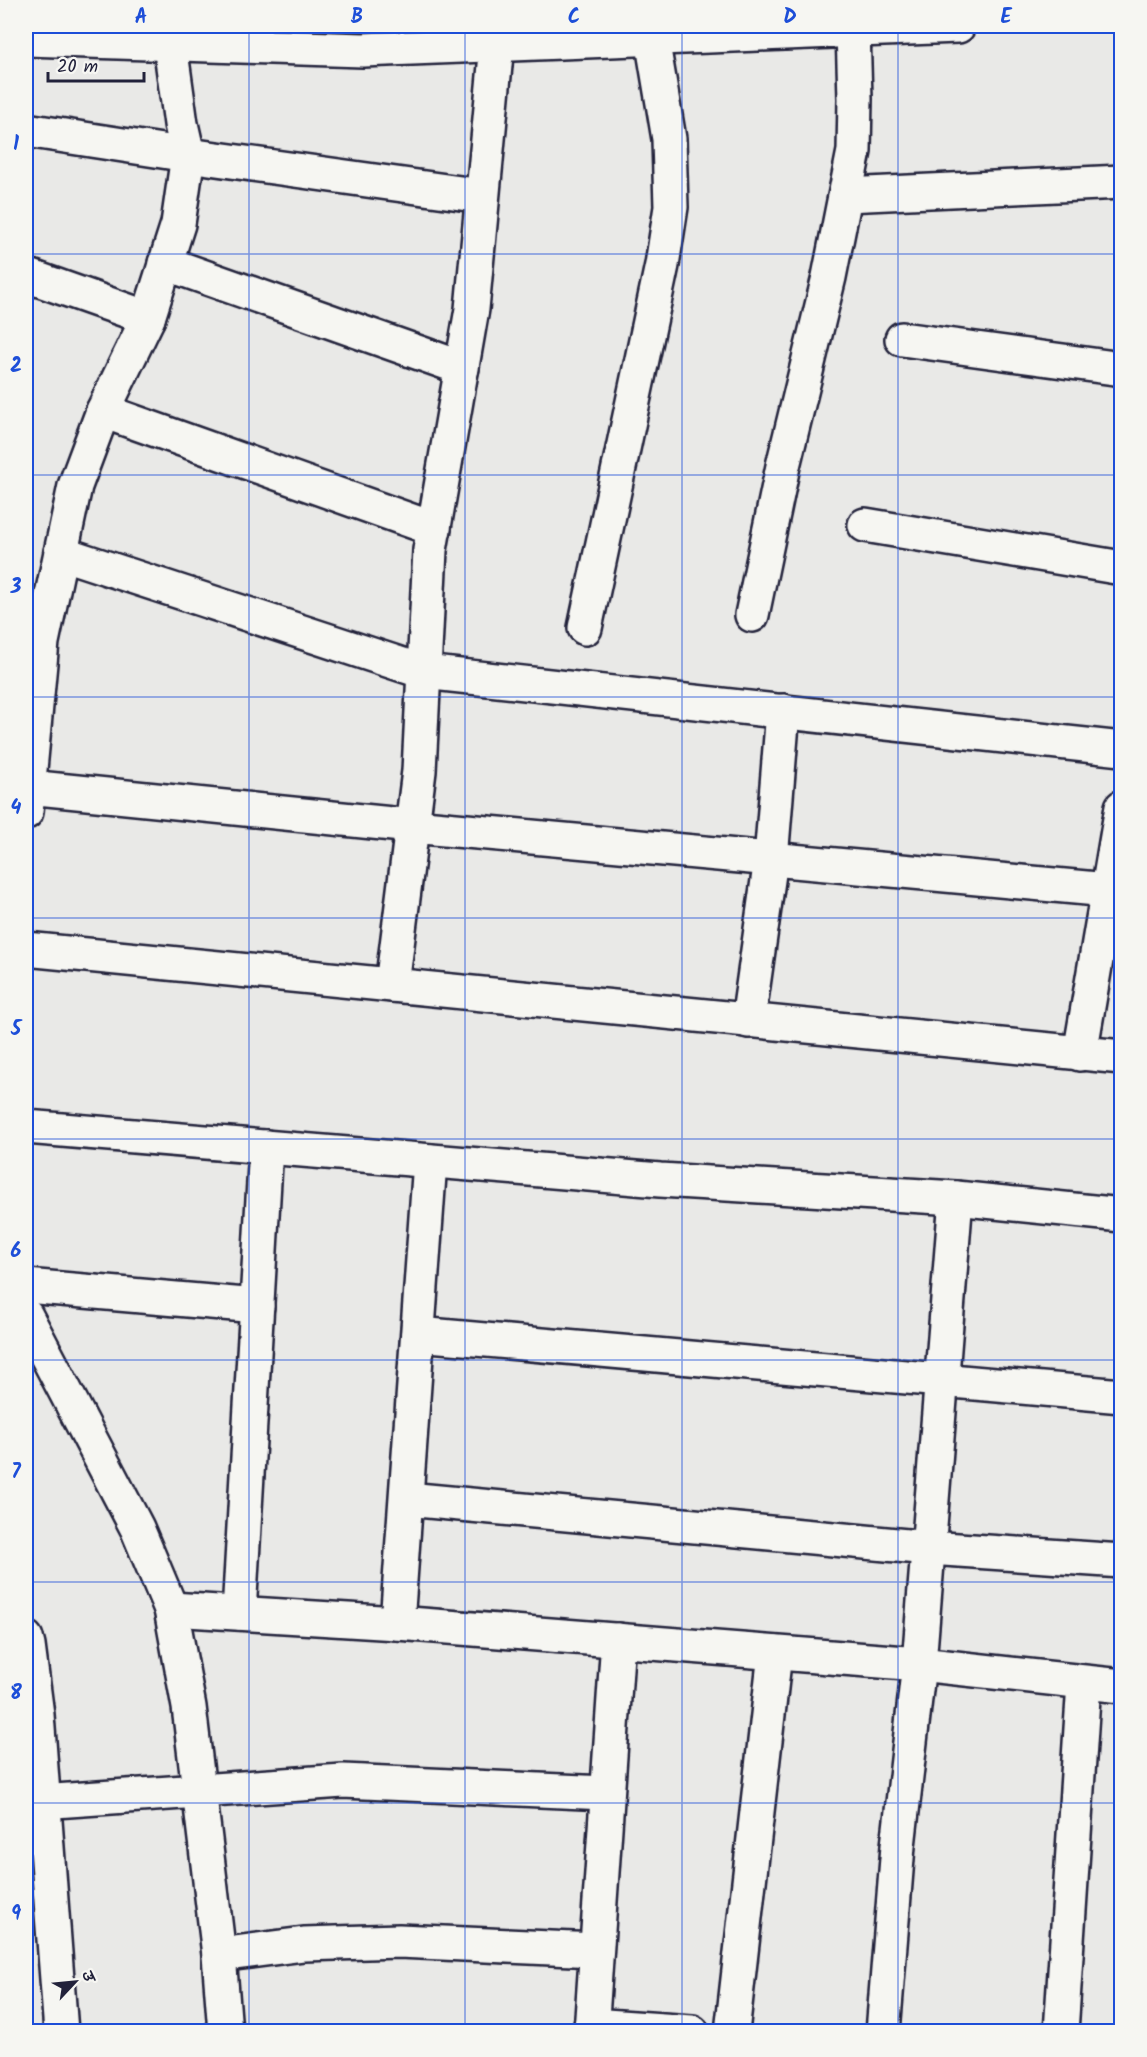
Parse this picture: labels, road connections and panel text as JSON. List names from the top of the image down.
{
  "scale_bar": "20 m",
  "north": "top right",
  "grid": {
    "columns": [
      "A",
      "B",
      "C",
      "D",
      "E"
    ],
    "rows": [
      "1",
      "2",
      "3",
      "4",
      "5",
      "6",
      "7",
      "8",
      "9"
    ]
  }
}
